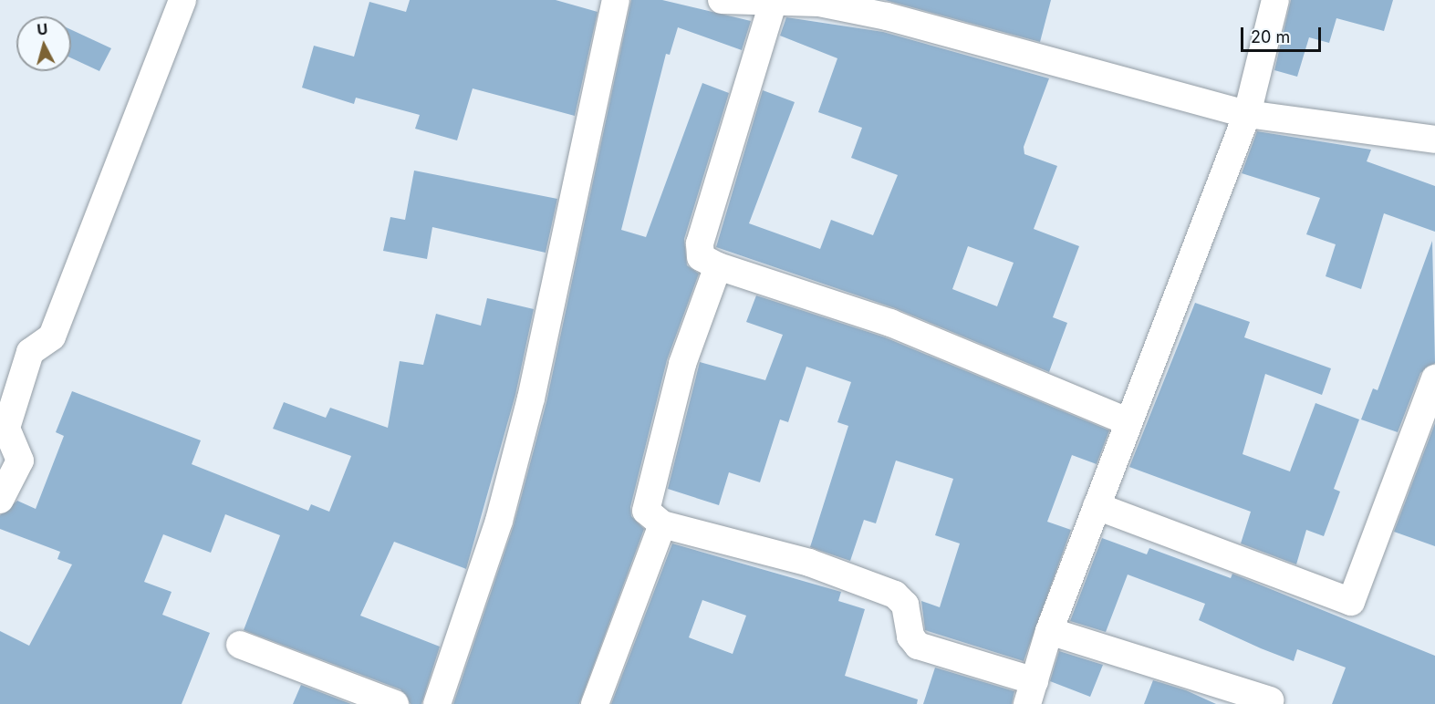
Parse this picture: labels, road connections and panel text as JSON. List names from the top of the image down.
{
  "scale_bar": "20 m",
  "north": "top"
}
